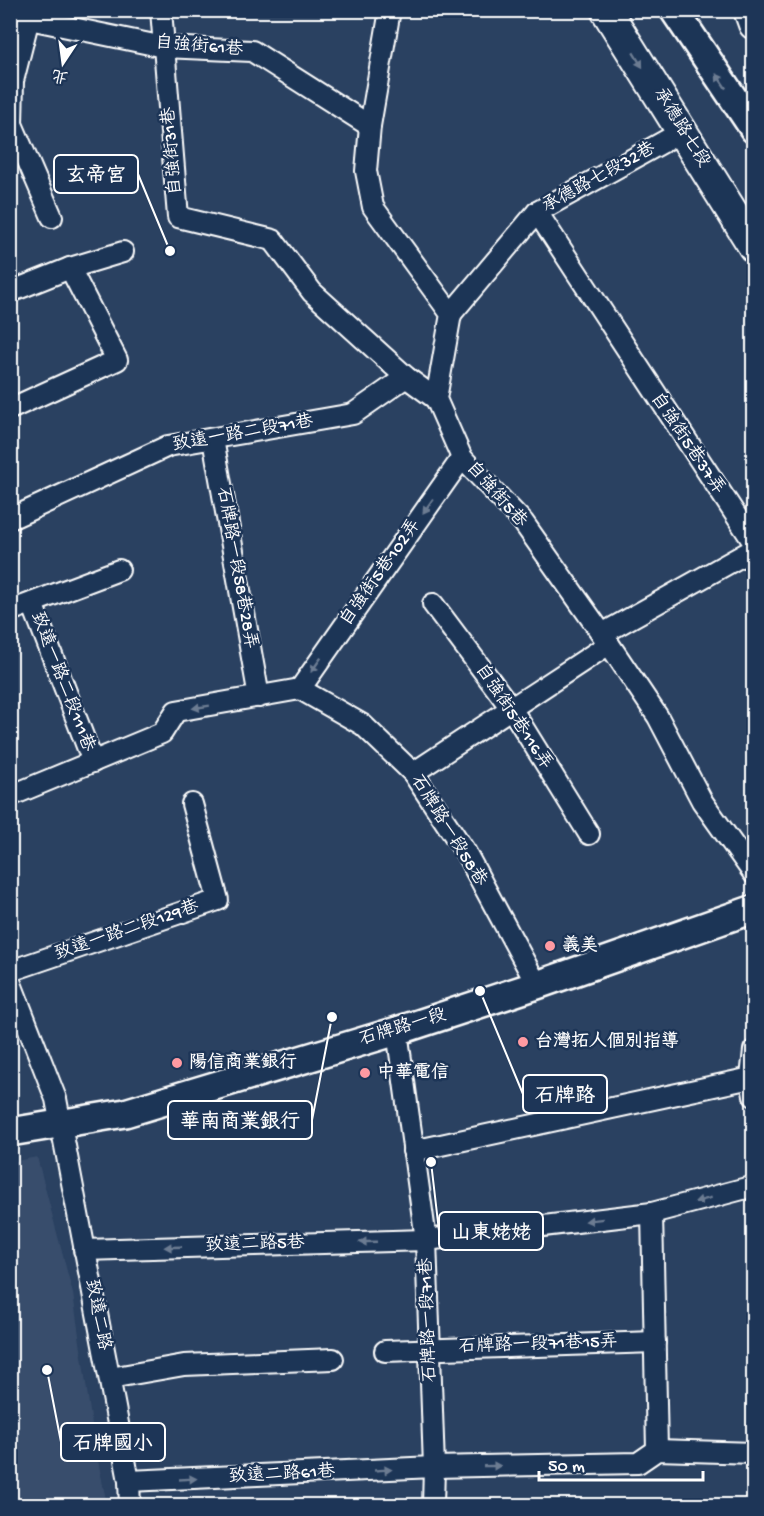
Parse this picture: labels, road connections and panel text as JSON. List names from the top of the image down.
{
  "streets": {
    "main road": ["承德路七段"],
    "street": [
      "自強街61巷",
      "自強街31巷",
      "承德路七段32巷",
      "致遠一路二段71巷",
      "自強街5巷37弄",
      "自強街5巷",
      "石牌路一段58巷28弄",
      "自強街5巷102弄",
      "致遠一路二段111巷",
      "自強街5巷116弄",
      "石牌路一段58巷",
      "致遠一路二段129巷",
      "石牌路一段",
      "致遠二路5巷",
      "致遠二路",
      "石牌路一段71巷",
      "石牌路一段71巷15弄",
      "致遠二路61巷"
    ]
  },
  "crossings": [
    ["自強街61巷", "自強街31巷"],
    ["承德路七段", "承德路七段32巷"],
    ["自強街31巷", "致遠一路二段71巷"],
    ["自強街31巷", "自強街5巷"],
    ["承德路七段32巷", "自強街5巷37弄"],
    ["致遠一路二段71巷", "石牌路一段58巷28弄"],
    ["自強街5巷", "自強街5巷102弄"],
    ["石牌路一段58巷28弄", "致遠一路二段111巷"],
    ["自強街5巷102弄", "石牌路一段58巷"],
    ["石牌路一段58巷", "石牌路一段"],
    ["石牌路一段", "致遠二路"],
    ["石牌路一段", "石牌路一段71巷"],
    ["致遠二路5巷", "致遠二路"],
    ["致遠二路5巷", "石牌路一段71巷"],
    ["致遠二路", "致遠二路61巷"],
    ["石牌路一段71巷", "石牌路一段71巷15弄"],
    ["石牌路一段71巷", "致遠二路61巷"]
  ],
  "one_way": ["承德路七段"],
  "places": [
    "玄帝宮",
    "義美",
    "石牌路",
    "華南商業銀行",
    "台灣拓人個別指導",
    "陽信商業銀行",
    "中華電信",
    "山東姥姥",
    "石牌國小"
  ],
  "scale_bar": "50 m",
  "north": "bottom"
}
